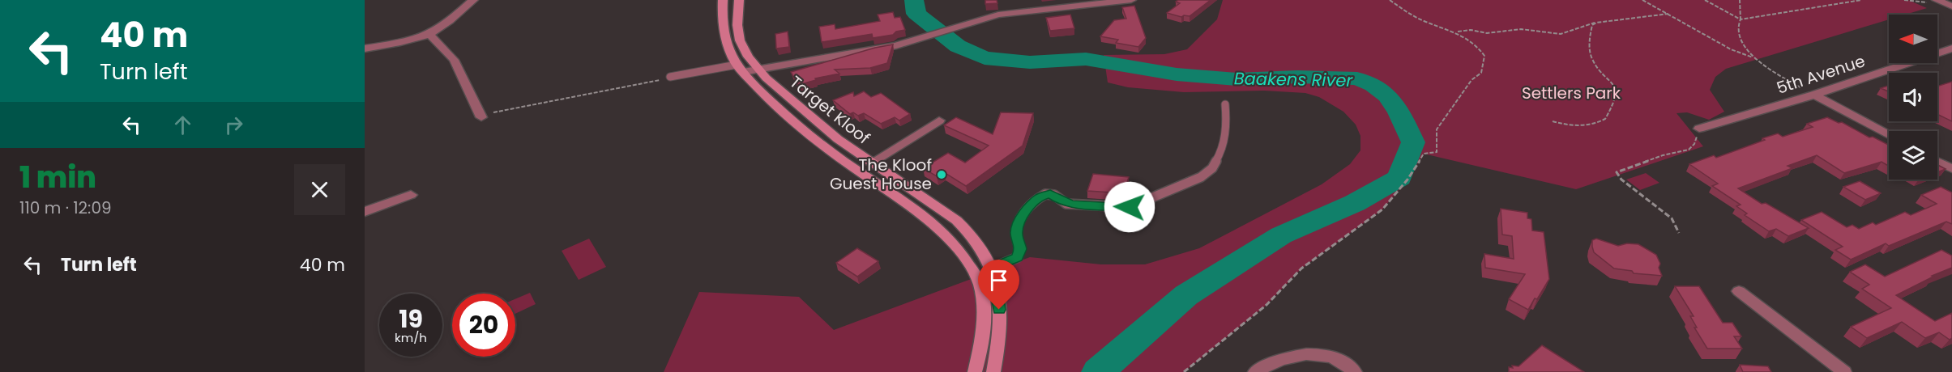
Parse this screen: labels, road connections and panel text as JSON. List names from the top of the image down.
{
  "streets": {
    "main road": ["Target Kloof"],
    "street": ["5th Avenue"]
  },
  "water": ["Baakens River"],
  "parks": ["Settlers Park"],
  "places": ["The Kloof Guest House"],
  "north": "left",
  "page": {
    "turn": ["40 m", "Turn left"],
    "heading": ["1 min", "110 m · 12:09"],
    "list": [
      {
        "name": "Turn left",
        "value": "40 m"
      }
    ],
    "speed": "19 km/h",
    "limit": "20"
  }
}
